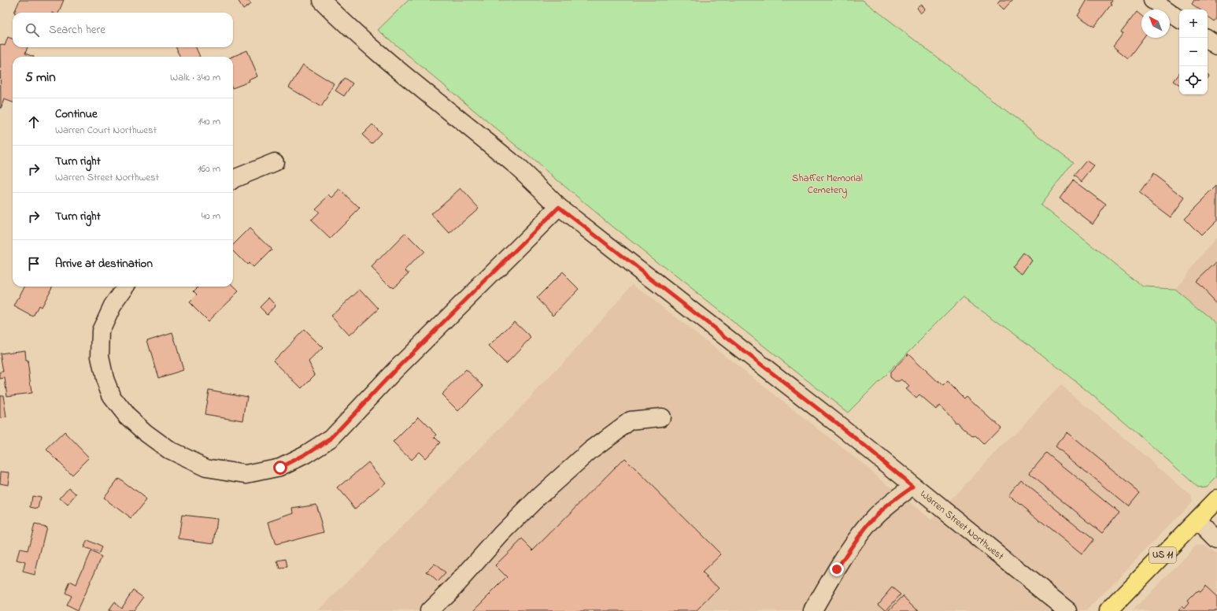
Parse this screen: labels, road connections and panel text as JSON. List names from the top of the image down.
{
  "streets": {
    "main road": ["US 11"],
    "street": ["Warren Street Northwest"]
  },
  "parks": ["Shaffer Memorial Cemetery"],
  "north": "top left",
  "page": {
    "map_buttons": ["+", "−"],
    "search": "Search here",
    "heading": ["5 min", "Walk · 340 m"],
    "list": [
      ["Continue", "Warren Court Northwest", "140 m"],
      ["Turn right", "Warren Street Northwest", "160 m"],
      ["Turn right", "40 m"],
      "Arrive at destination"
    ]
  }
}
